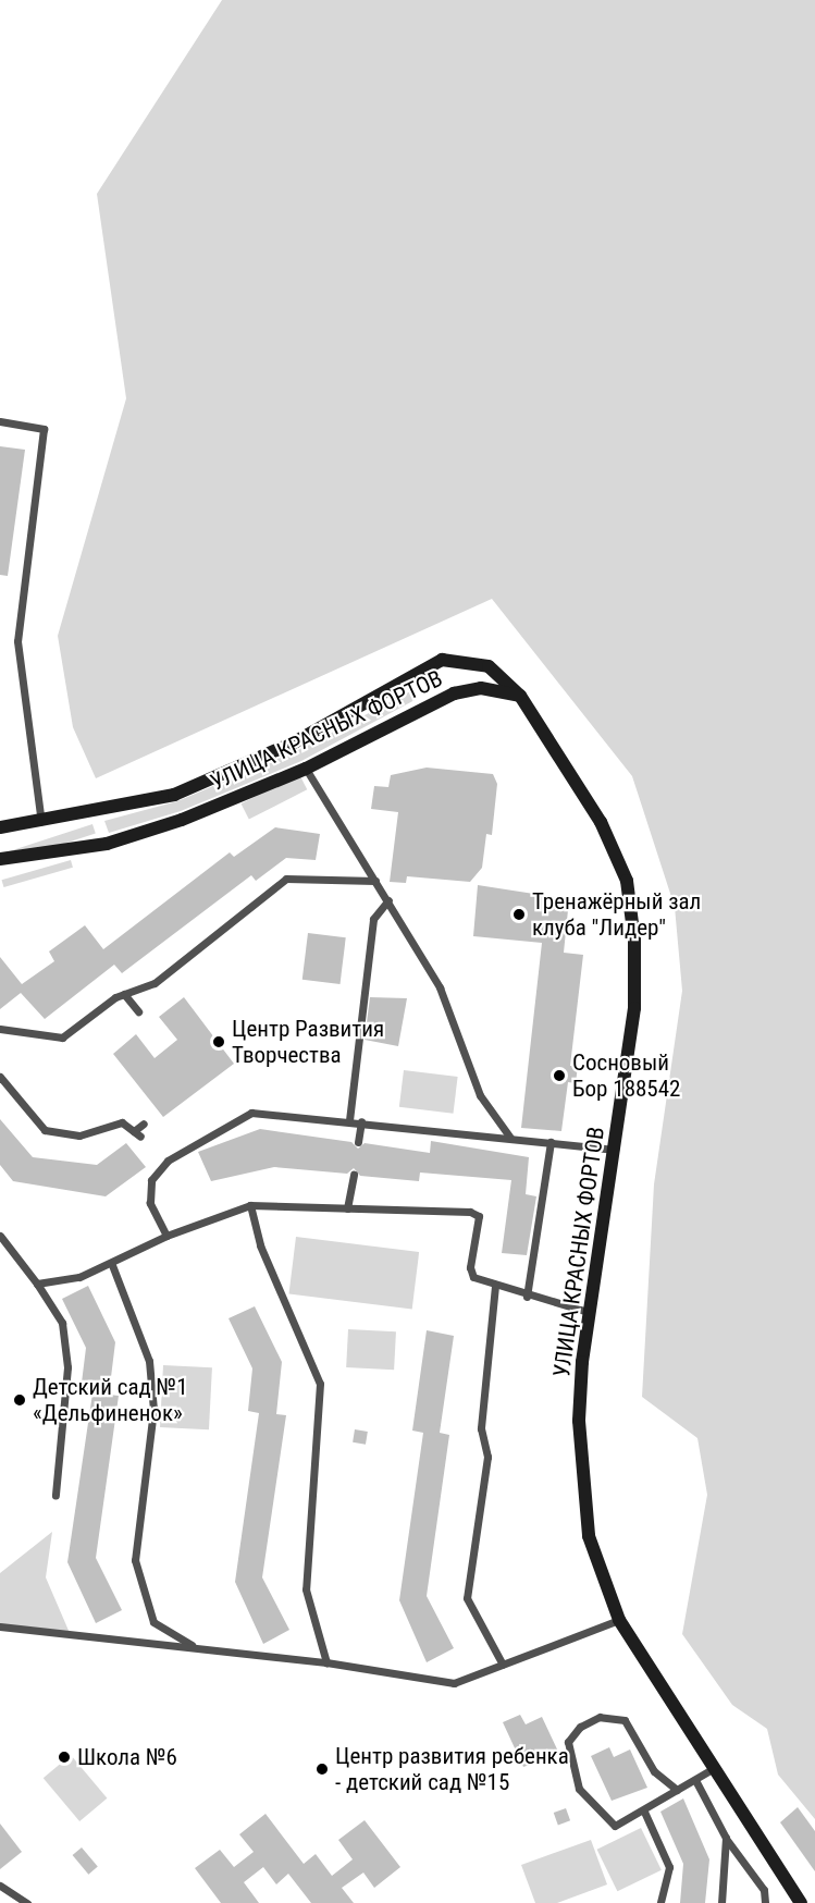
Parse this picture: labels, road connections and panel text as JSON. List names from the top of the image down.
{
  "streets": {
    "street": ["УЛИЦА КРАСНЫХ ФОРТОВ"]
  },
  "places": [
    "Тренажёрный зал клуба \"Лидер\"",
    "Центр Развития Творчества",
    "Сосновый Бор 188542",
    "Детский сад №1 «Дельфиненок»",
    "Школа №6",
    "Центр развития ребенка - детский сад №15"
  ]
}
